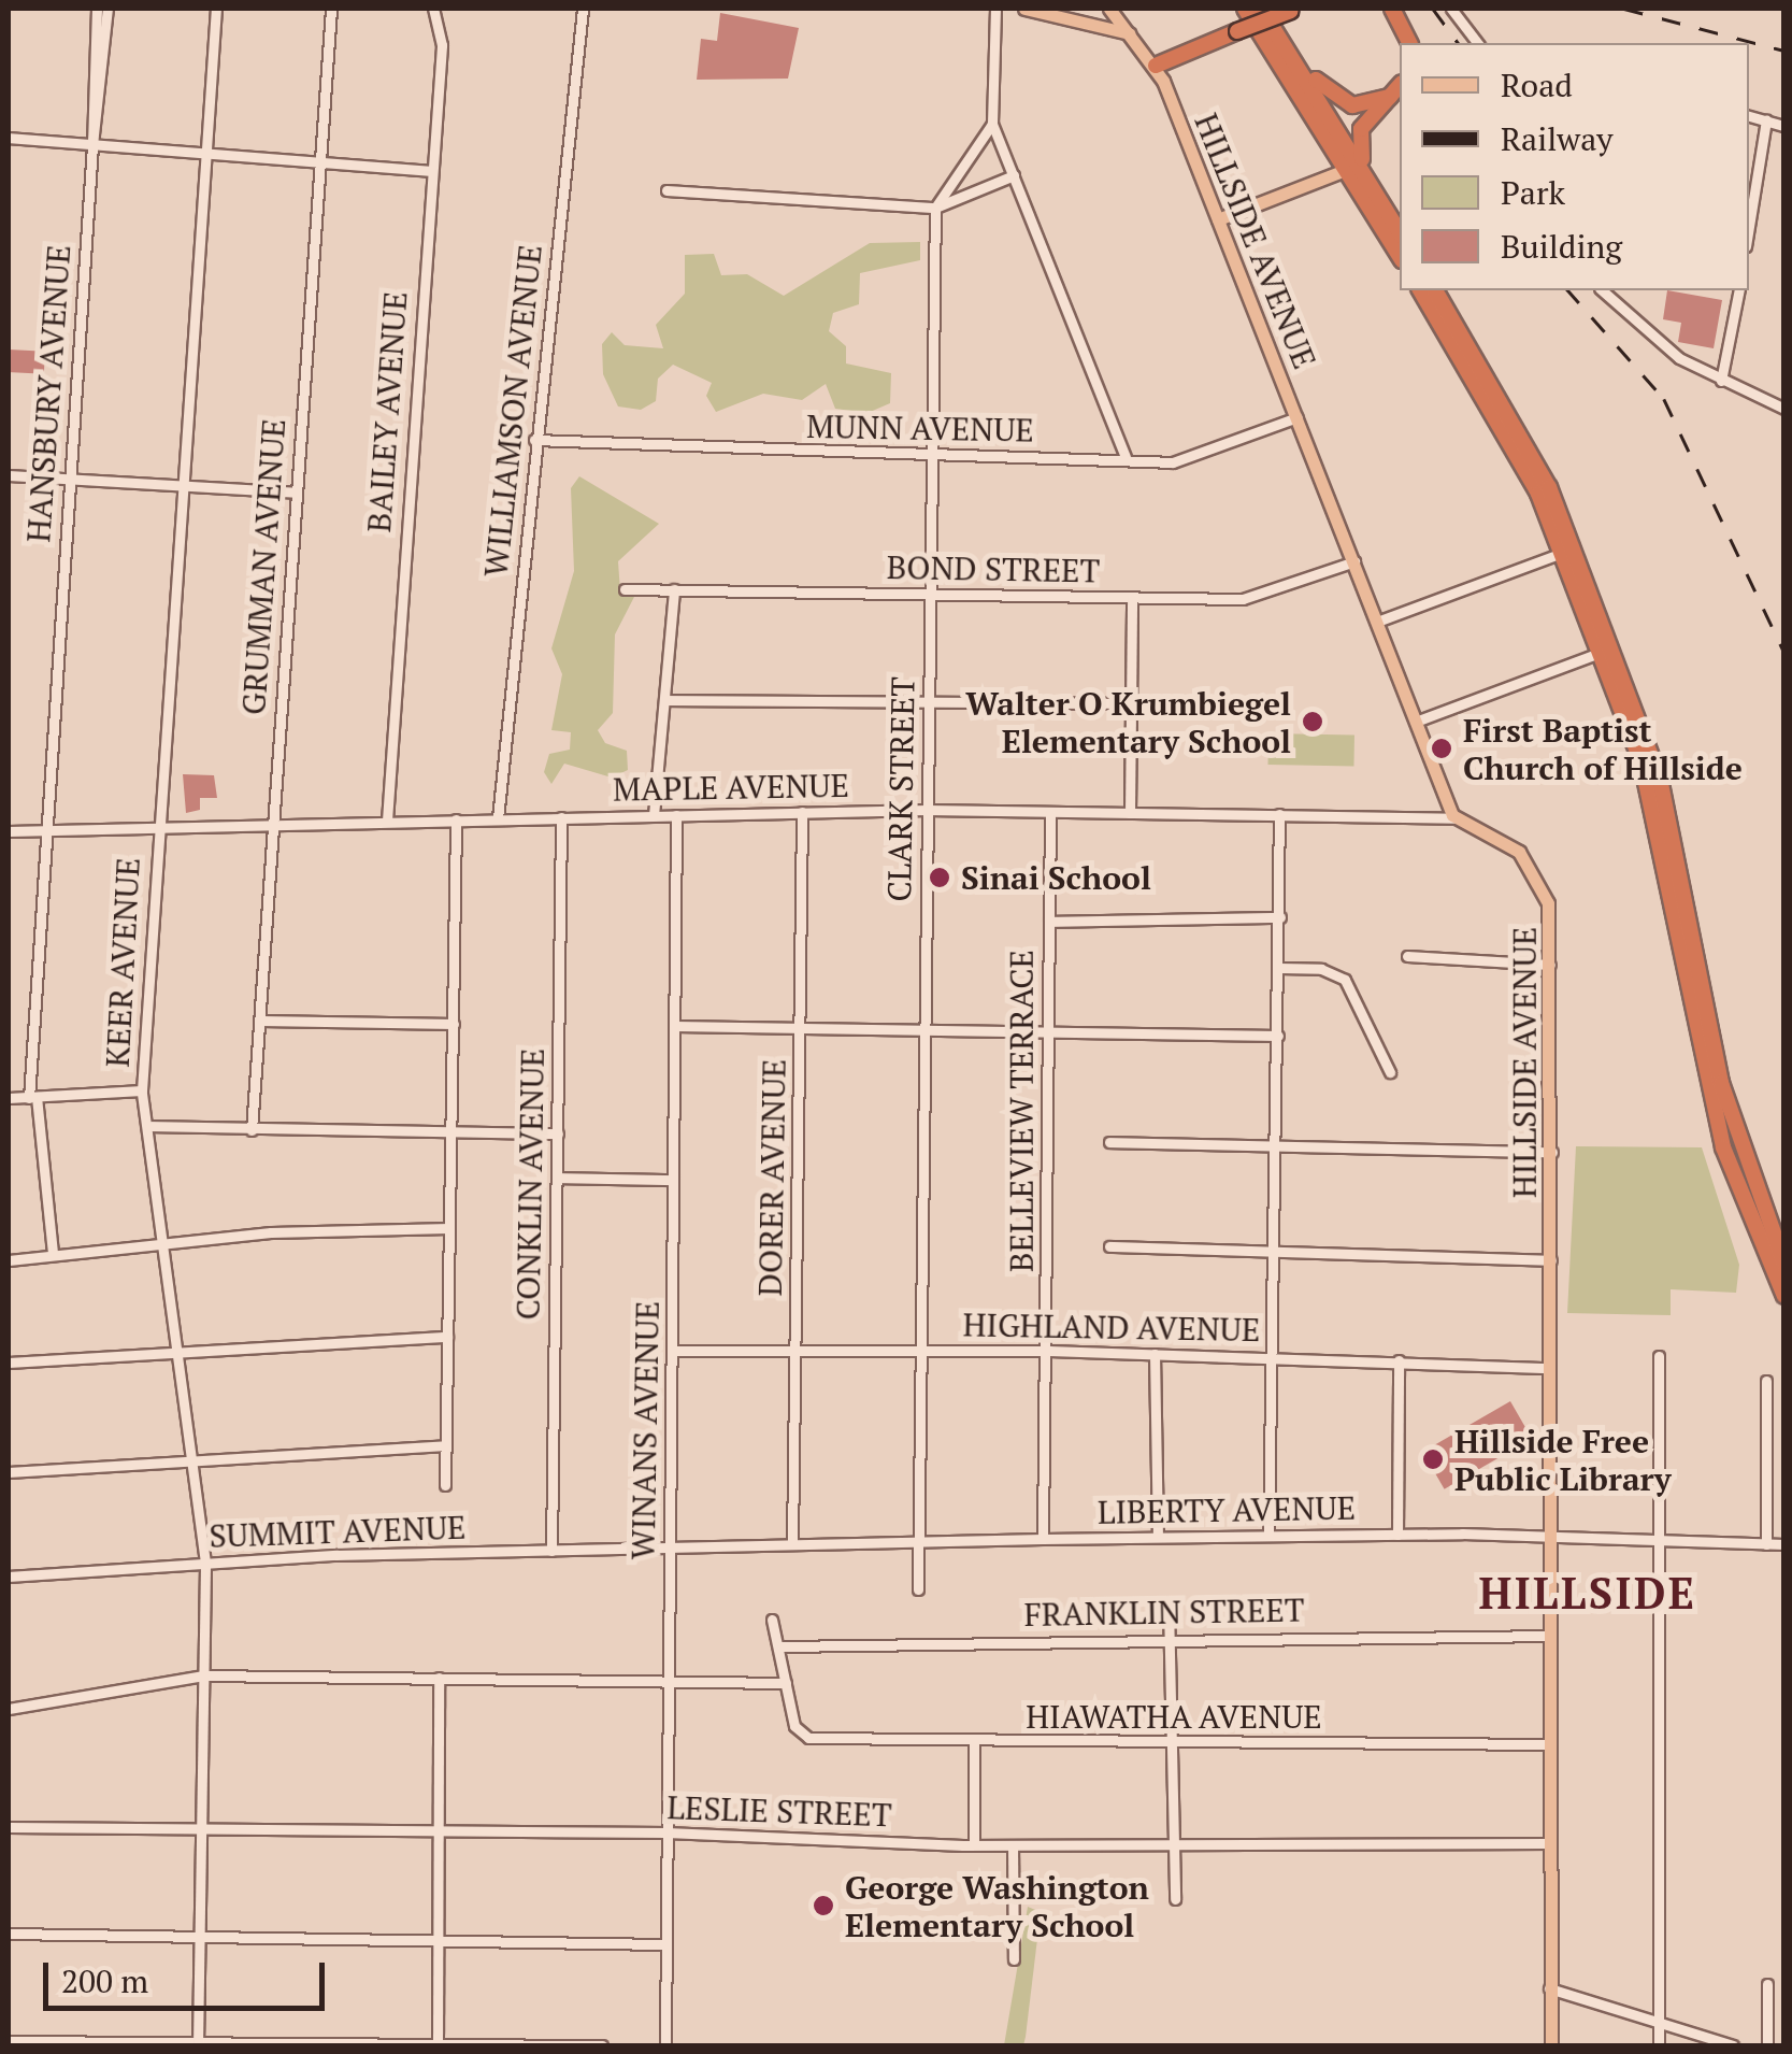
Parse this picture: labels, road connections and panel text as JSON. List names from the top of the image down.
{
  "streets": {
    "main road": ["HILLSIDE AVENUE"],
    "street": [
      "HANSBURY AVENUE",
      "WILLIAMSON AVENUE",
      "BAILEY AVENUE",
      "MUNN AVENUE",
      "GRUMMAN AVENUE",
      "BOND STREET",
      "MAPLE AVENUE",
      "CLARK STREET",
      "KEER AVENUE",
      "BELLEVIEW TERRACE",
      "DORER AVENUE",
      "CONKLIN AVENUE",
      "HIGHLAND AVENUE",
      "WINANS AVENUE",
      "LIBERTY AVENUE",
      "SUMMIT AVENUE",
      "FRANKLIN STREET",
      "HIAWATHA AVENUE",
      "LESLIE STREET"
    ]
  },
  "crossings": [
    ["HILLSIDE AVENUE", "MUNN AVENUE"],
    ["HILLSIDE AVENUE", "BOND STREET"],
    ["HILLSIDE AVENUE", "MAPLE AVENUE"],
    ["HILLSIDE AVENUE", "HIGHLAND AVENUE"],
    ["HILLSIDE AVENUE", "LIBERTY AVENUE"],
    ["HILLSIDE AVENUE", "FRANKLIN STREET"],
    ["HILLSIDE AVENUE", "HIAWATHA AVENUE"],
    ["HILLSIDE AVENUE", "LESLIE STREET"],
    ["HANSBURY AVENUE", "MAPLE AVENUE"],
    ["WILLIAMSON AVENUE", "MUNN AVENUE"],
    ["WILLIAMSON AVENUE", "MAPLE AVENUE"],
    ["BAILEY AVENUE", "MAPLE AVENUE"],
    ["MUNN AVENUE", "CLARK STREET"],
    ["GRUMMAN AVENUE", "MAPLE AVENUE"],
    ["BOND STREET", "CLARK STREET"],
    ["MAPLE AVENUE", "CLARK STREET"],
    ["MAPLE AVENUE", "KEER AVENUE"],
    ["MAPLE AVENUE", "BELLEVIEW TERRACE"],
    ["MAPLE AVENUE", "DORER AVENUE"],
    ["MAPLE AVENUE", "CONKLIN AVENUE"],
    ["MAPLE AVENUE", "WINANS AVENUE"],
    ["CLARK STREET", "HIGHLAND AVENUE"],
    ["CLARK STREET", "LIBERTY AVENUE"],
    ["KEER AVENUE", "SUMMIT AVENUE"],
    ["KEER AVENUE", "LESLIE STREET"],
    ["BELLEVIEW TERRACE", "HIGHLAND AVENUE"],
    ["BELLEVIEW TERRACE", "LIBERTY AVENUE"],
    ["DORER AVENUE", "HIGHLAND AVENUE"],
    ["DORER AVENUE", "LIBERTY AVENUE"],
    ["CONKLIN AVENUE", "SUMMIT AVENUE"],
    ["HIGHLAND AVENUE", "WINANS AVENUE"],
    ["WINANS AVENUE", "LIBERTY AVENUE"],
    ["WINANS AVENUE", "SUMMIT AVENUE"],
    ["WINANS AVENUE", "LESLIE STREET"],
    ["LIBERTY AVENUE", "SUMMIT AVENUE"]
  ],
  "districts": ["HILLSIDE"],
  "places": [
    "Walter O Krumbiegel Elementary School",
    "First Baptist Church of Hillside",
    "Sinai School",
    "Hillside Free Public Library",
    "George Washington Elementary School"
  ],
  "legend": [
    "Road",
    "Railway",
    "Park",
    "Building"
  ],
  "scale_bar": "200 m"
}
